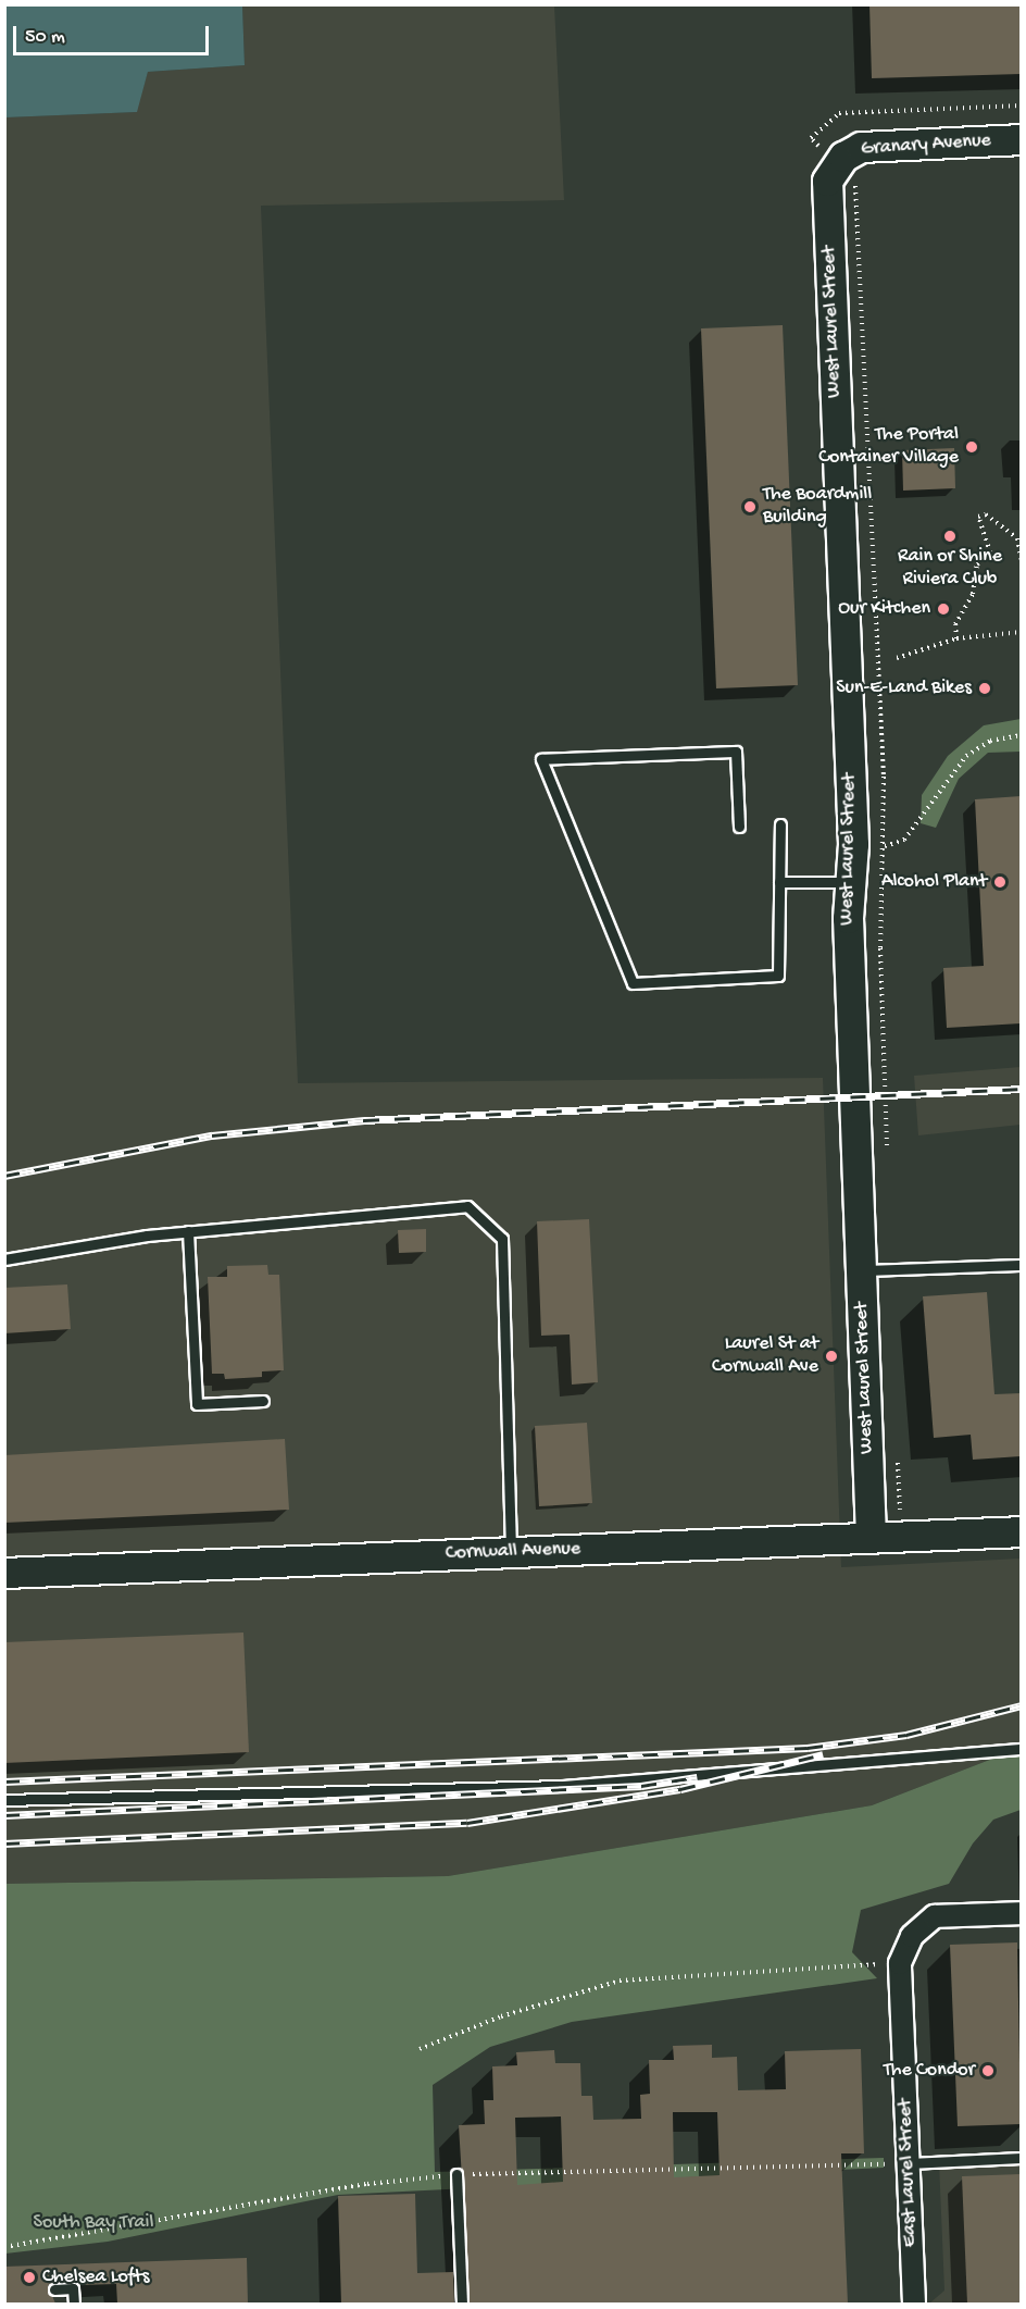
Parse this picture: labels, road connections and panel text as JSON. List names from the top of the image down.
{
  "streets": {
    "street": [
      "Granary Avenue",
      "West Laurel Street",
      "Cornwall Avenue",
      "East Laurel Street"
    ]
  },
  "crossings": [
    ["Granary Avenue", "West Laurel Street"],
    ["West Laurel Street", "Cornwall Avenue"]
  ],
  "parks": ["South Bay Trail"],
  "places": [
    "The Portal Container Village",
    "The Boardmill Building",
    "Rain or Shine Riviera Club",
    "Our Kitchen",
    "Sun-E-Land Bikes",
    "Alcohol Plant",
    "Laurel St at Cornwall Ave",
    "The Condor",
    "Chelsea Lofts"
  ],
  "scale_bar": "50 m"
}
